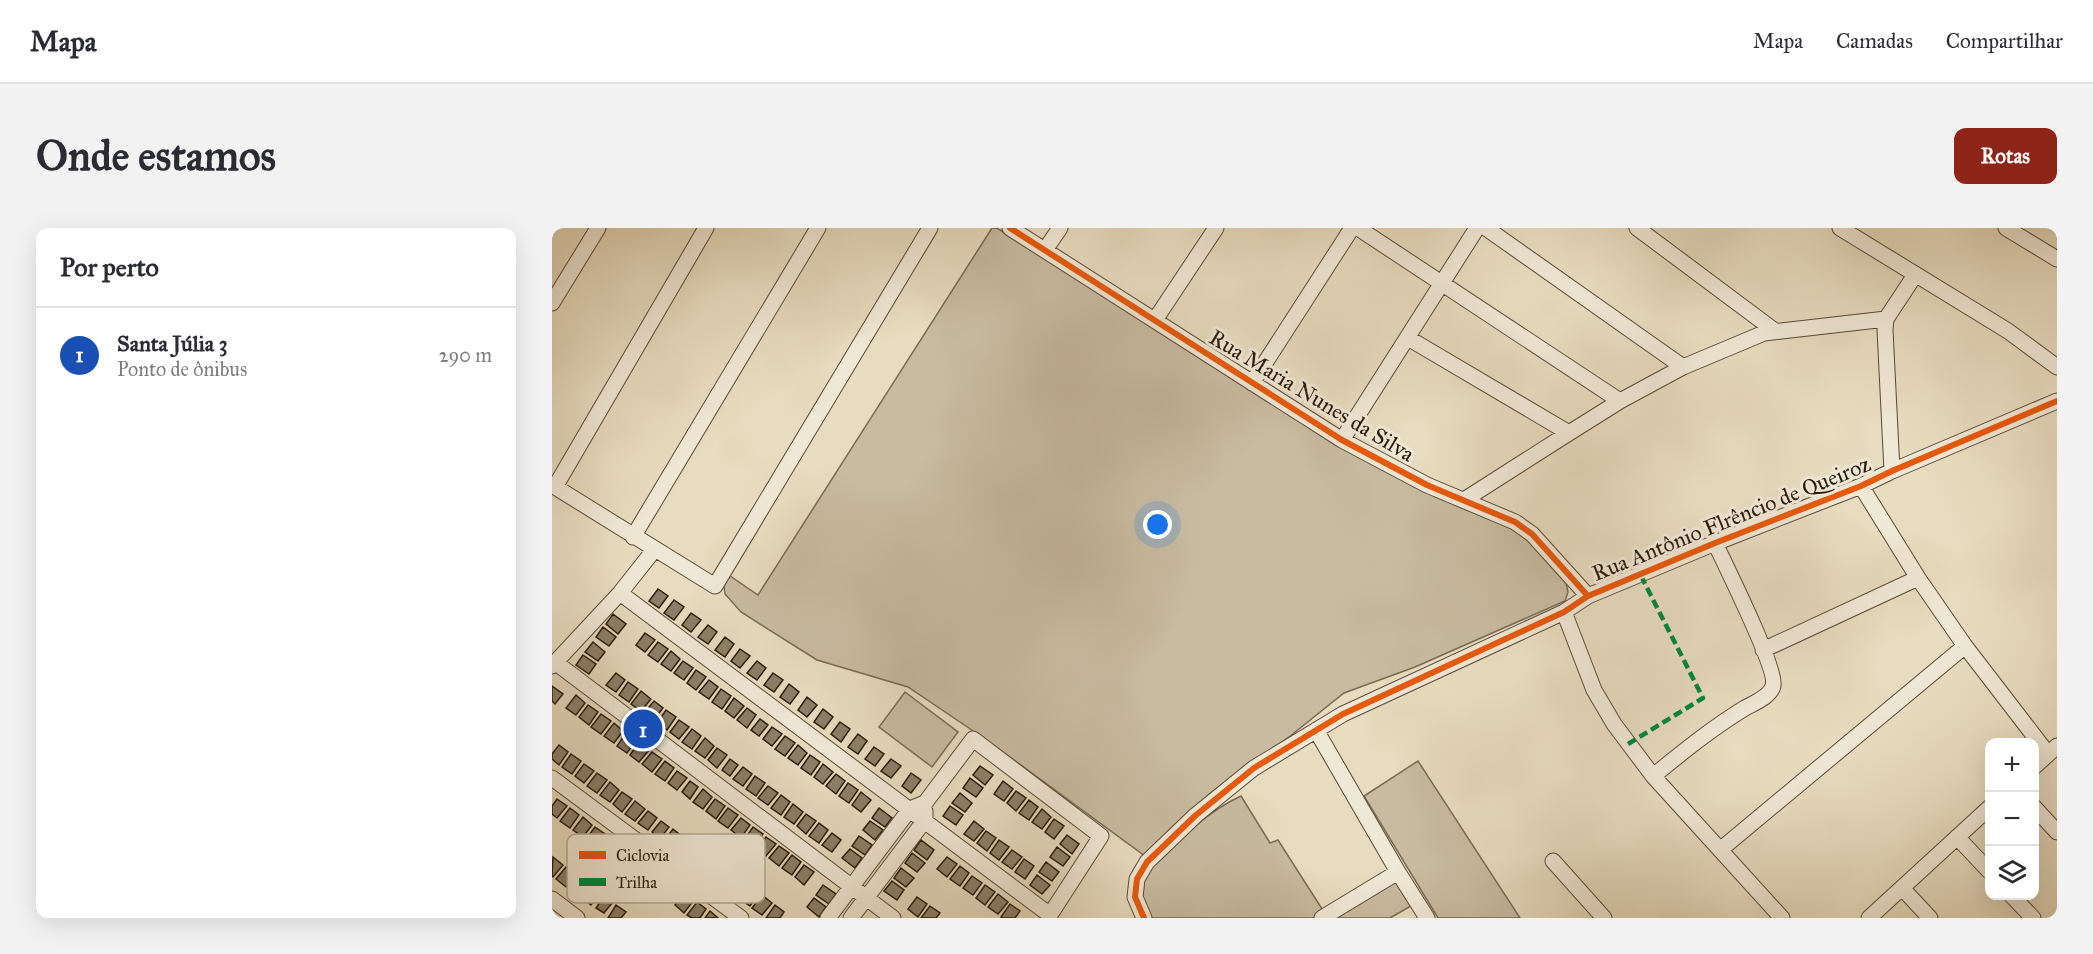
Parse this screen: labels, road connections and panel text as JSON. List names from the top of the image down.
{
  "streets": {
    "street": ["Rua Maria Nunes da Silva", "Rua Antônio Flrêncio de Queiroz"]
  },
  "crossings": [
    ["Rua Maria Nunes da Silva", "Rua Antônio Flrêncio de Queiroz"]
  ],
  "legend": ["Ciclovia", "Trilha"],
  "page": {
    "header": "Mapa",
    "nav": ["Mapa", "Camadas", "Compartilhar"],
    "buttons": "Rotas",
    "title": "Onde estamos",
    "heading": "Por perto",
    "list": [
      {
        "mark": "1",
        "name": "Santa Júlia 3",
        "note": "Ponto de ônibus",
        "value": "290 m"
      }
    ],
    "pins": "1",
    "map_buttons": ["+", "−"]
  }
}
